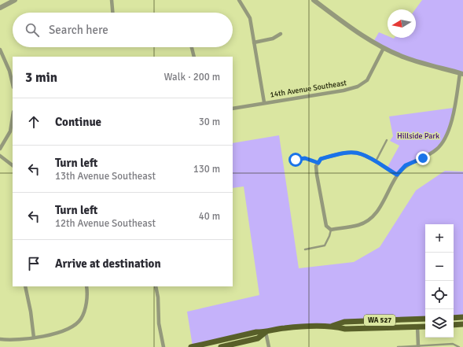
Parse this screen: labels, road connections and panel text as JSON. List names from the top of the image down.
{
  "streets": {
    "main road": ["WA 527"],
    "street": ["14th Avenue Southeast"]
  },
  "parks": ["Hillside Park"],
  "north": "left",
  "page": {
    "search": "Search here",
    "heading": ["3 min", "Walk · 200 m"],
    "list": [
      ["Continue", "30 m"],
      ["Turn left", "13th Avenue Southeast", "130 m"],
      ["Turn left", "12th Avenue Southeast", "40 m"],
      "Arrive at destination"
    ],
    "map_buttons": ["+", "−"]
  }
}
